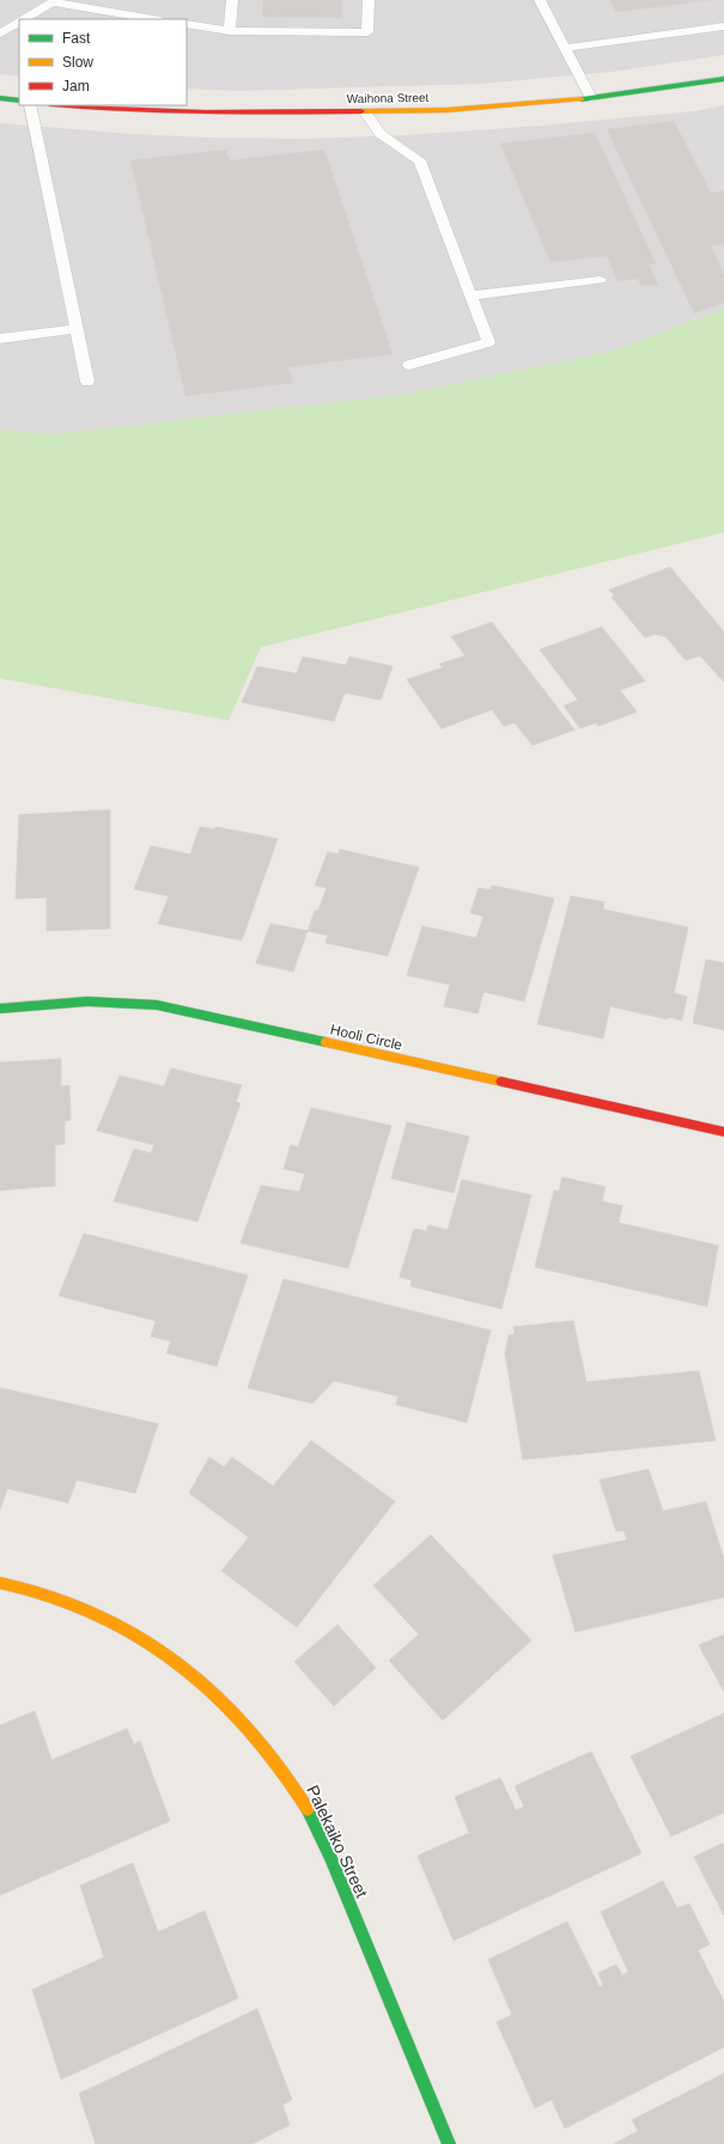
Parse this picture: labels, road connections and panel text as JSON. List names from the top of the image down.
{
  "streets": {
    "street": ["Waihona Street", "Hooli Circle", "Palekaiko Street"]
  },
  "legend": ["Fast", "Slow", "Jam"]
}
